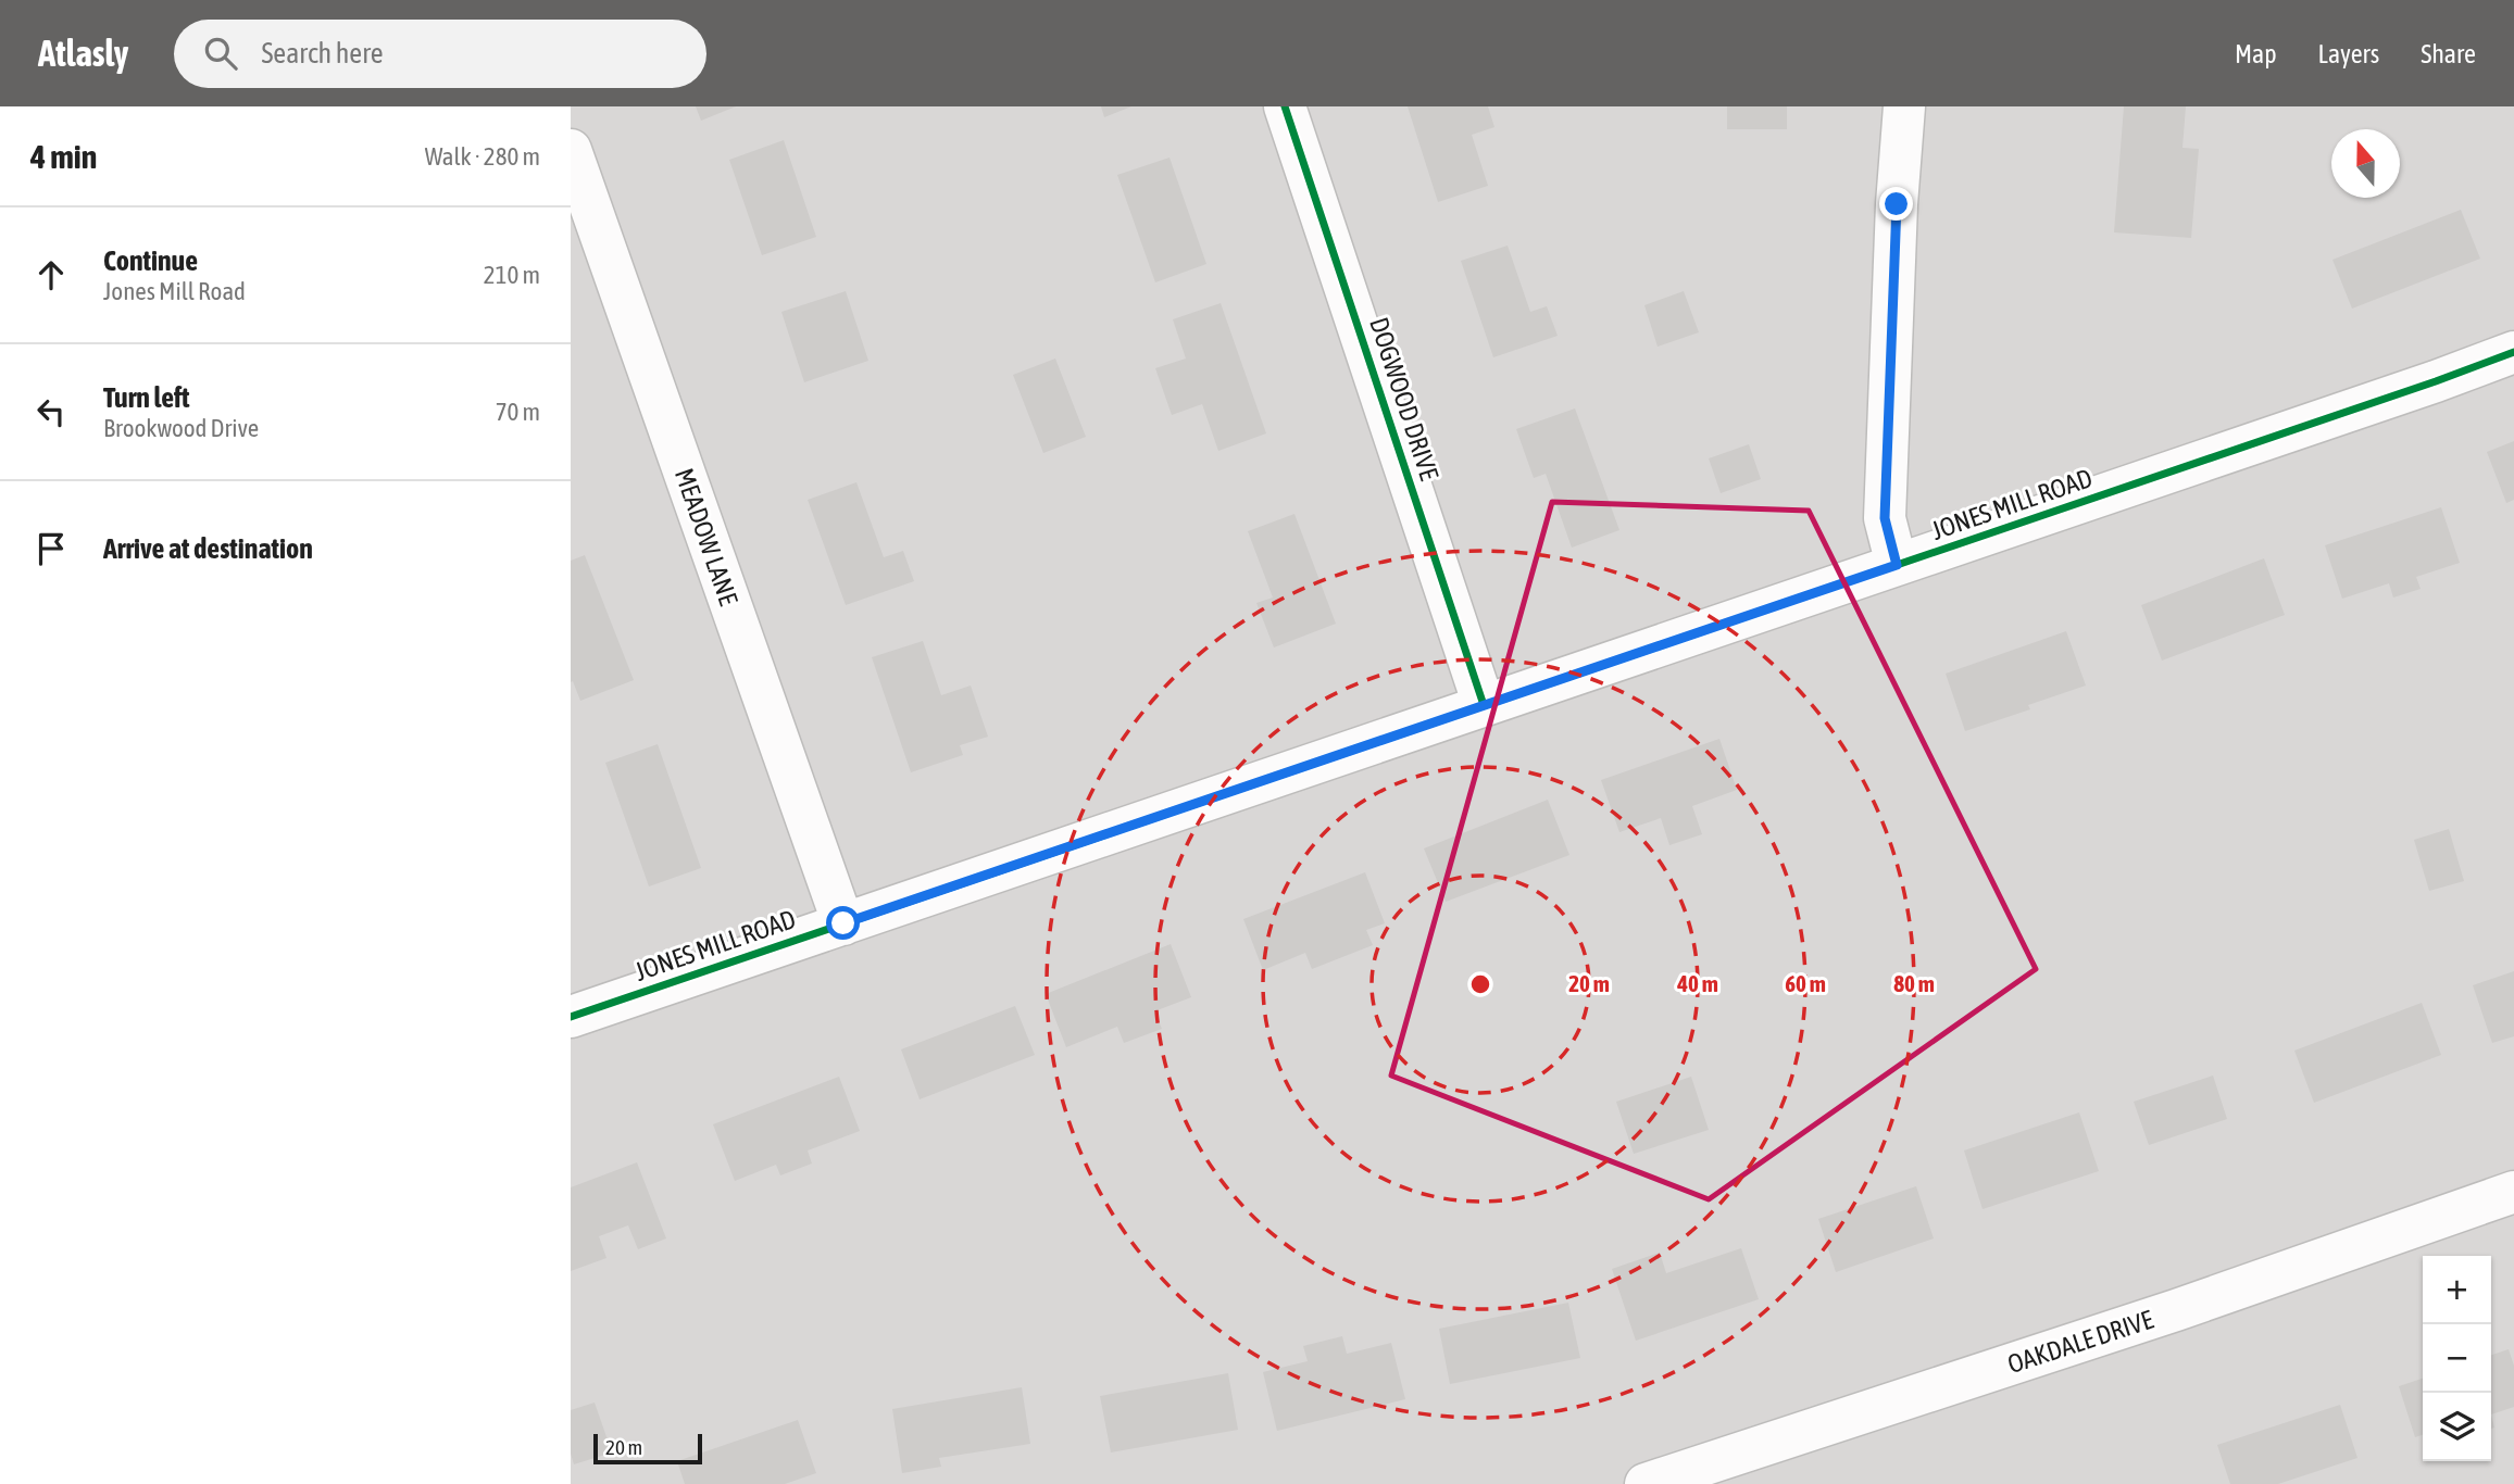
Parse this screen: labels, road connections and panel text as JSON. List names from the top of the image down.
{
  "streets": {
    "street": [
      "DOGWOOD DRIVE",
      "JONES MILL ROAD",
      "MEADOW LANE",
      "OAKDALE DRIVE"
    ]
  },
  "crossings": [
    ["DOGWOOD DRIVE", "JONES MILL ROAD"],
    ["JONES MILL ROAD", "MEADOW LANE"]
  ],
  "scale_bar": "20 m",
  "north": "top",
  "page": {
    "header": "Atlasly",
    "search": "Search here",
    "nav": ["Map", "Layers", "Share"],
    "heading": ["4 min", "Walk · 280 m"],
    "list": [
      ["Continue", "Jones Mill Road", "210 m"],
      ["Turn left", "Brookwood Drive", "70 m"],
      "Arrive at destination"
    ],
    "map_buttons": ["+", "−"],
    "scale": "20 m"
  },
  "rings": [
    "20 m",
    "40 m",
    "60 m",
    "80 m"
  ]
}
